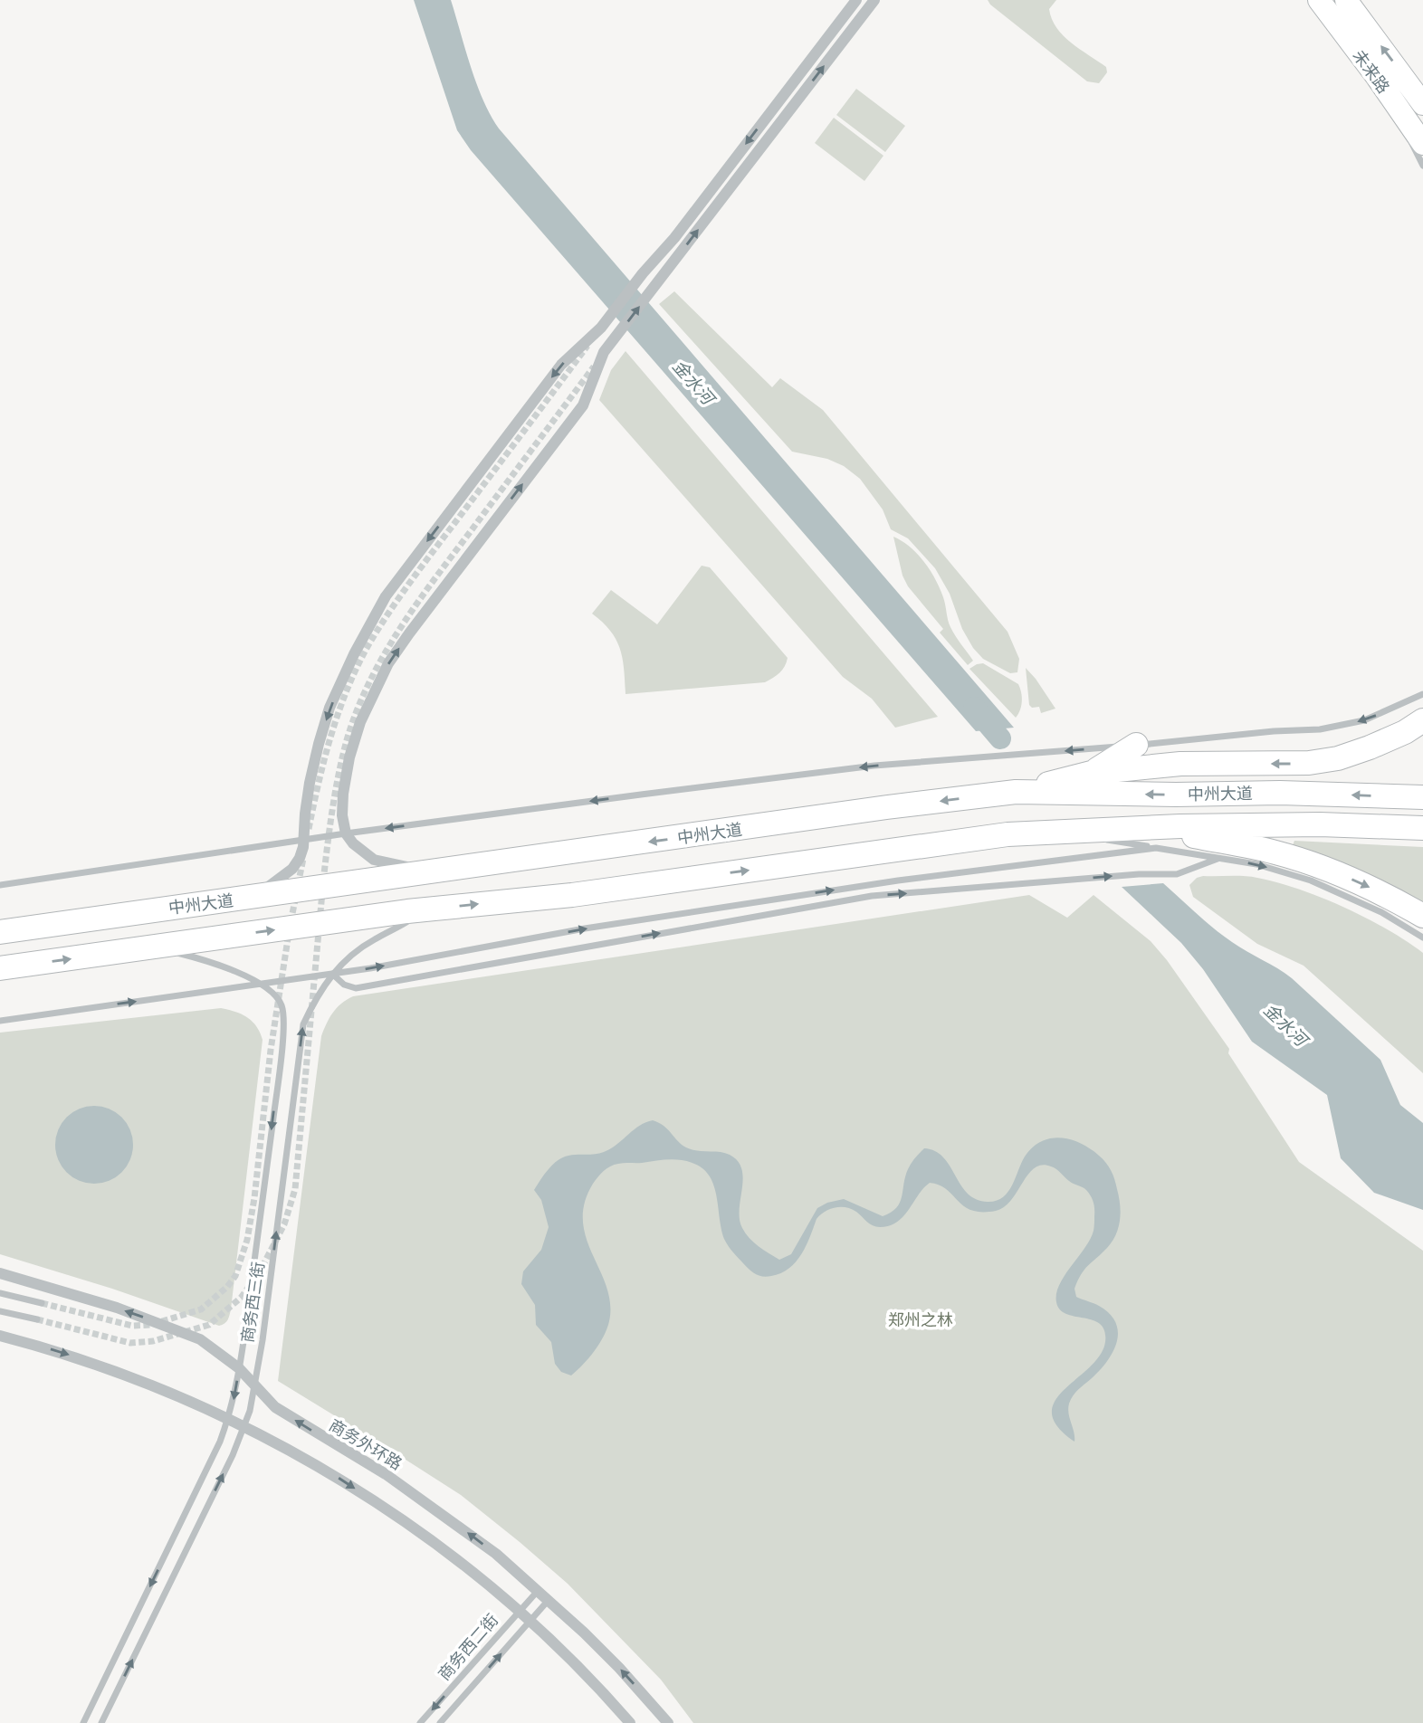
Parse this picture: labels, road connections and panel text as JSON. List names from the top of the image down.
{
  "streets": {
    "highway": ["中州大道"],
    "main road": ["未来路"],
    "street": ["商务西三街", "商务外环路", "商务西二街"]
  },
  "crossings": [
    ["中州大道", "商务西三街"],
    ["商务西三街", "商务外环路"],
    ["商务外环路", "商务西二街"]
  ],
  "water": ["金水河"],
  "parks": ["郑州之林"]
}
